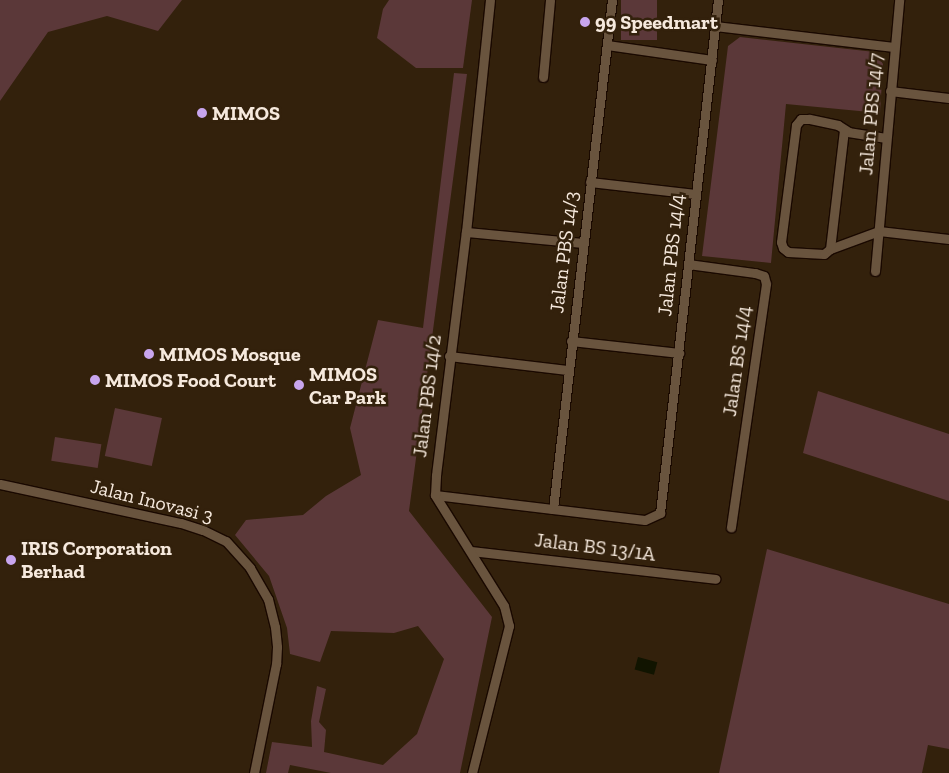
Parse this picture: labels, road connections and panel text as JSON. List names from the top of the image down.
{
  "streets": {
    "street": [
      "Jalan PBS 14/7",
      "Jalan PBS 14/3",
      "Jalan PBS 14/4",
      "Jalan BS 14/4",
      "Jalan PBS 14/2",
      "Jalan Inovasi 3",
      "Jalan BS 13/1A"
    ]
  },
  "crossings": [
    ["Jalan PBS 14/3", "Jalan PBS 14/4"],
    ["Jalan PBS 14/4", "Jalan BS 14/4"]
  ],
  "places": [
    "99 Speedmart",
    "MIMOS",
    "MIMOS Mosque",
    "MIMOS Food Court",
    "MIMOS Car Park",
    "IRIS Corporation Berhad"
  ]
}
